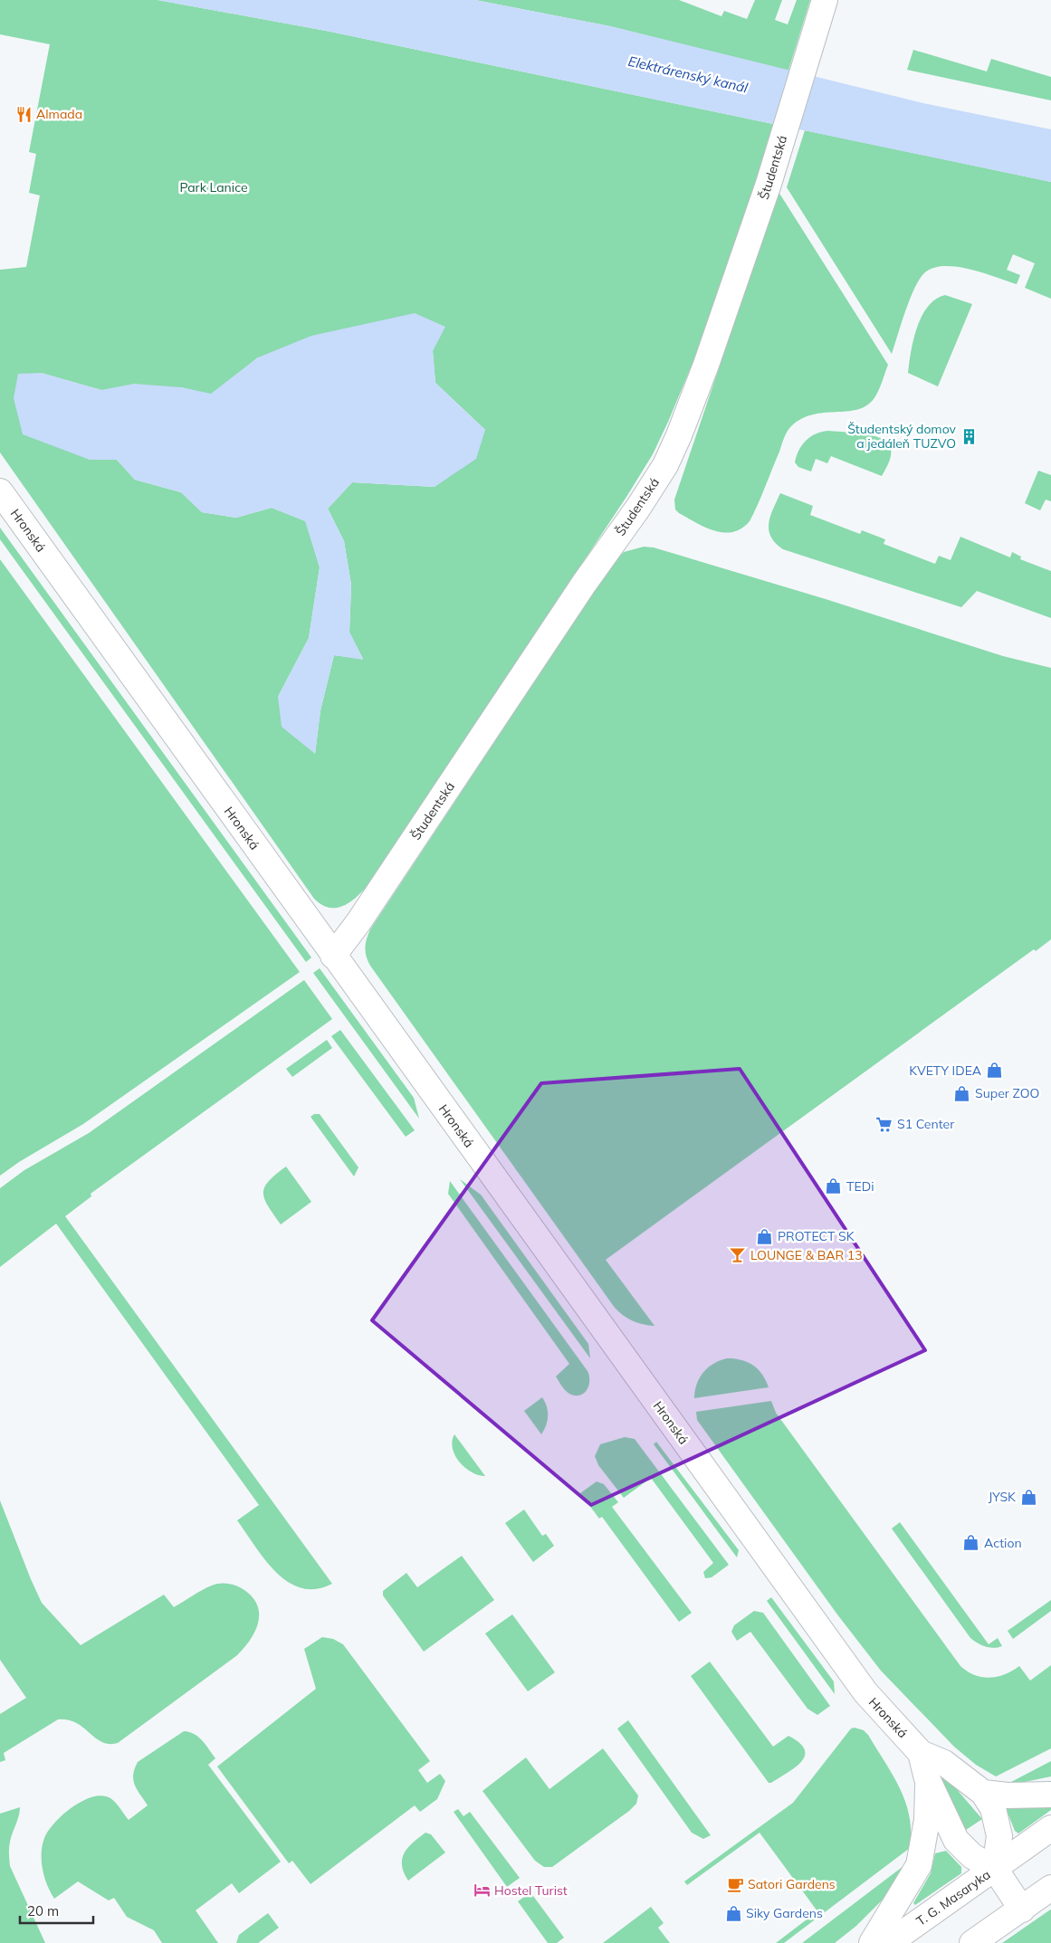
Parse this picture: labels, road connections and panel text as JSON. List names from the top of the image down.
{
  "streets": {
    "street": ["Študentská", "Hronská", "T. G. Masaryka"]
  },
  "crossings": [
    ["Študentská", "Hronská"],
    ["Hronská", "T. G. Masaryka"]
  ],
  "water": ["Elektrárenský kanál"],
  "parks": ["Park Lanice"],
  "places": {
    "restaurant": ["Almada"],
    "building": ["Študentský domov a jedáleň TUZVO"],
    "shop": [
      "KVETY IDEA",
      "Super ZOO",
      "TEDi",
      "PROTECT SK",
      "JYSK",
      "Action",
      "Siky Gardens"
    ],
    "supermarket": ["S1 Center"],
    "bar": ["LOUNGE & BAR 13"],
    "cafe": ["Satori Gardens"],
    "hotel": ["Hostel Turist"]
  },
  "scale_bar": "20 m"
}
